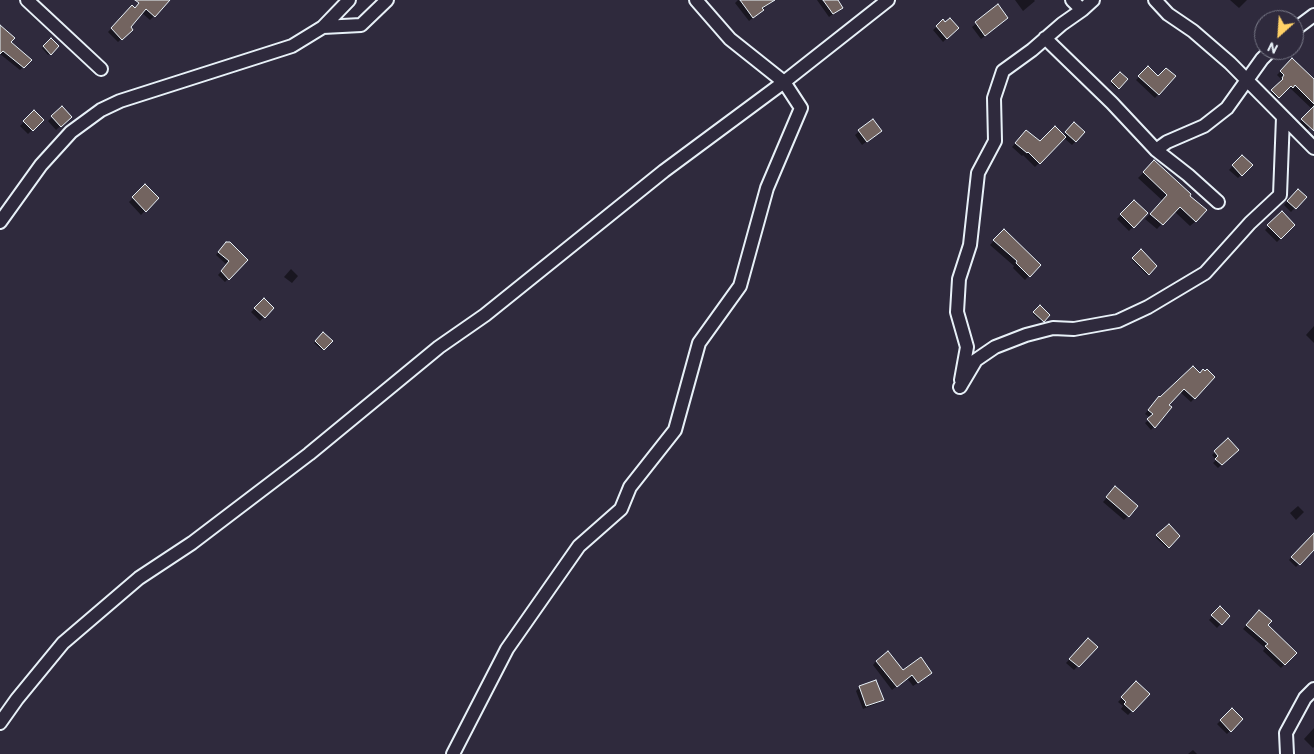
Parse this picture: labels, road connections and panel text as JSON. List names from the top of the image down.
{
  "north": "bottom left"
}
